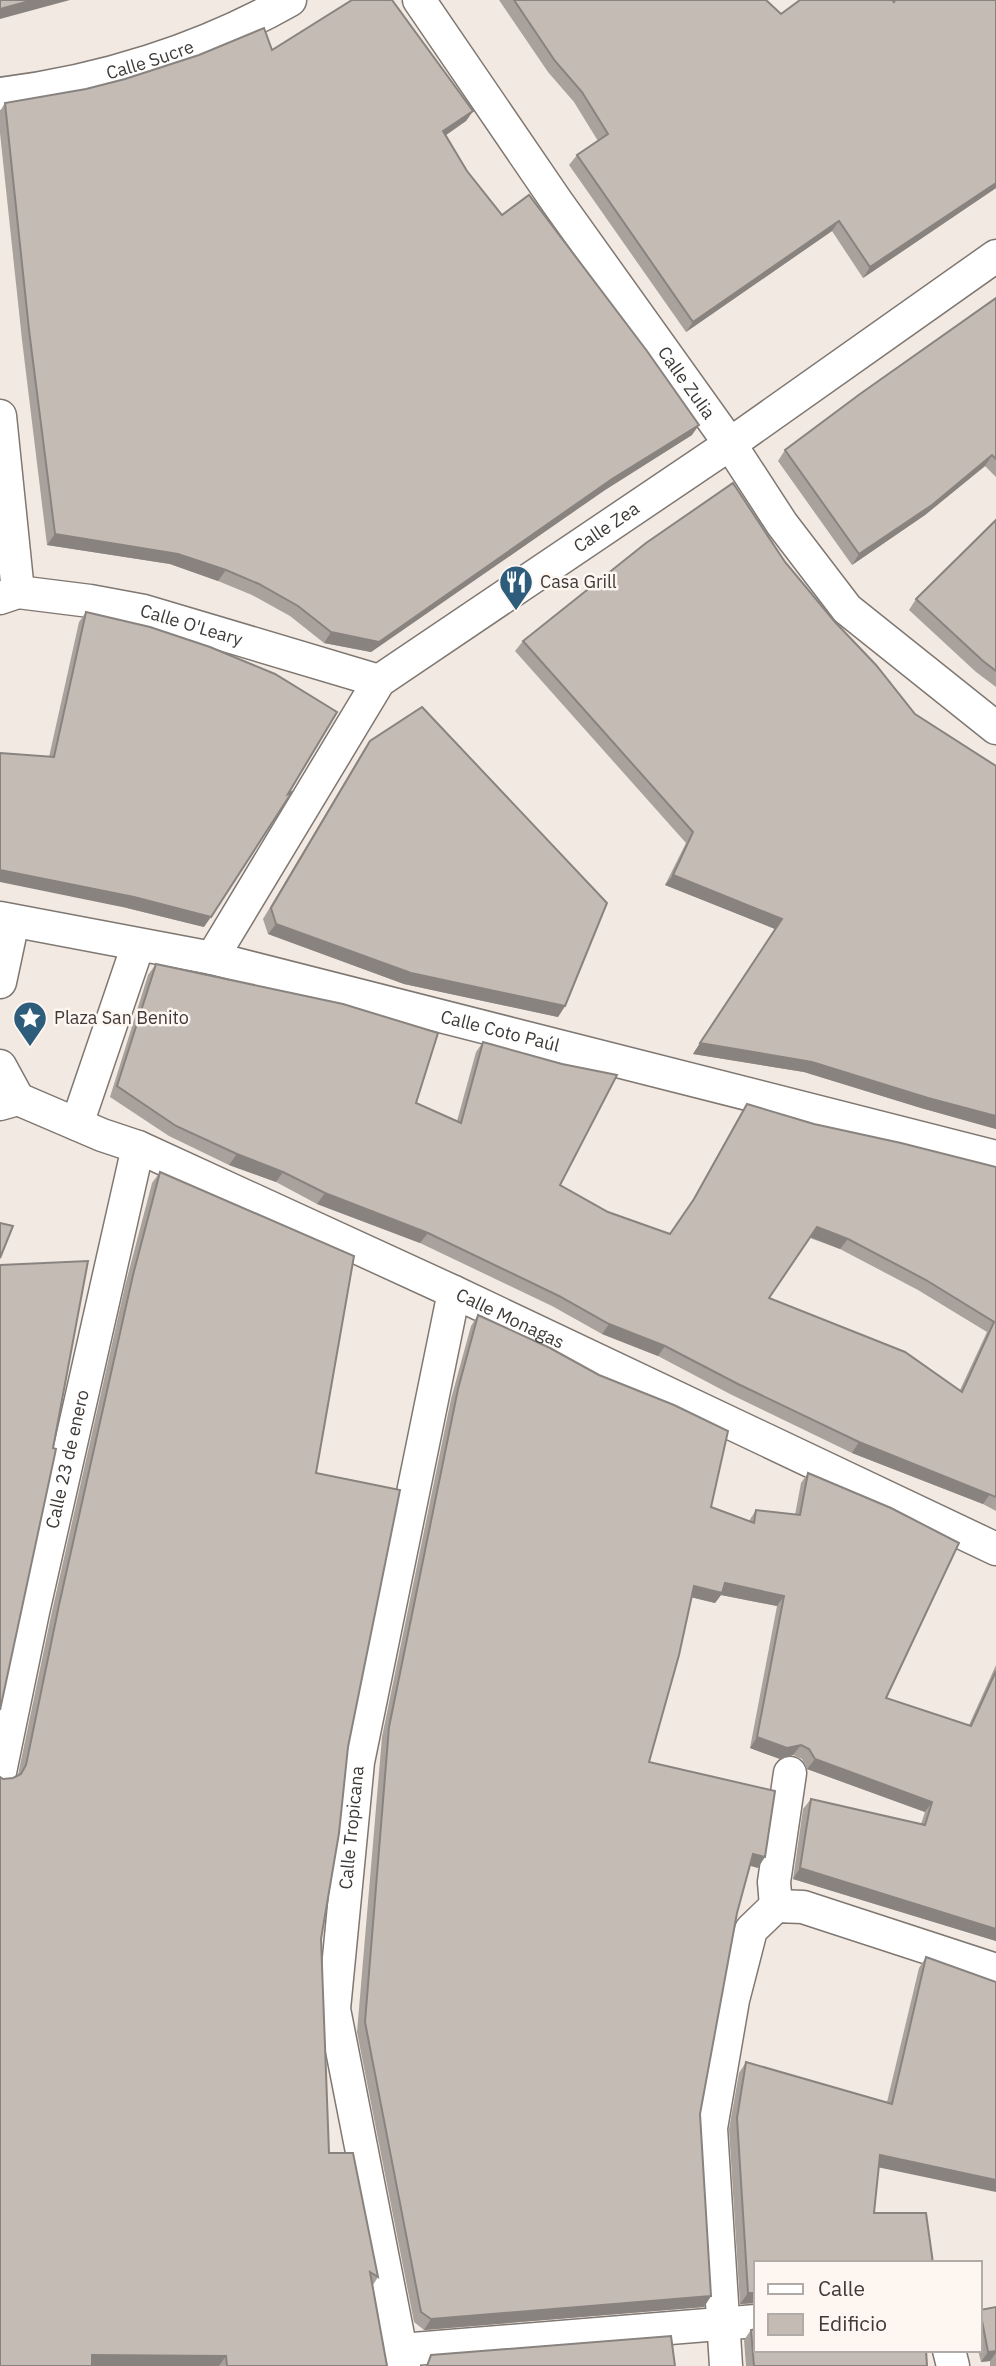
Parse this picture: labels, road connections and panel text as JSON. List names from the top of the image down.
{
  "streets": {
    "street": [
      "Calle Sucre",
      "Calle Zulia",
      "Calle Zea",
      "Calle O'Leary",
      "Calle Coto Paúl",
      "Calle Monagas",
      "Calle 23 de enero",
      "Calle Tropicana"
    ]
  },
  "crossings": [
    ["Calle Zulia", "Calle Zea"],
    ["Calle Zea", "Calle O'Leary"],
    ["Calle Zea", "Calle Coto Paúl"],
    ["Calle Monagas", "Calle 23 de enero"],
    ["Calle Monagas", "Calle Tropicana"]
  ],
  "places": {
    "restaurant": ["Casa Grill"],
    "place": ["Plaza San Benito"]
  },
  "legend": ["Calle", "Edificio"]
}
